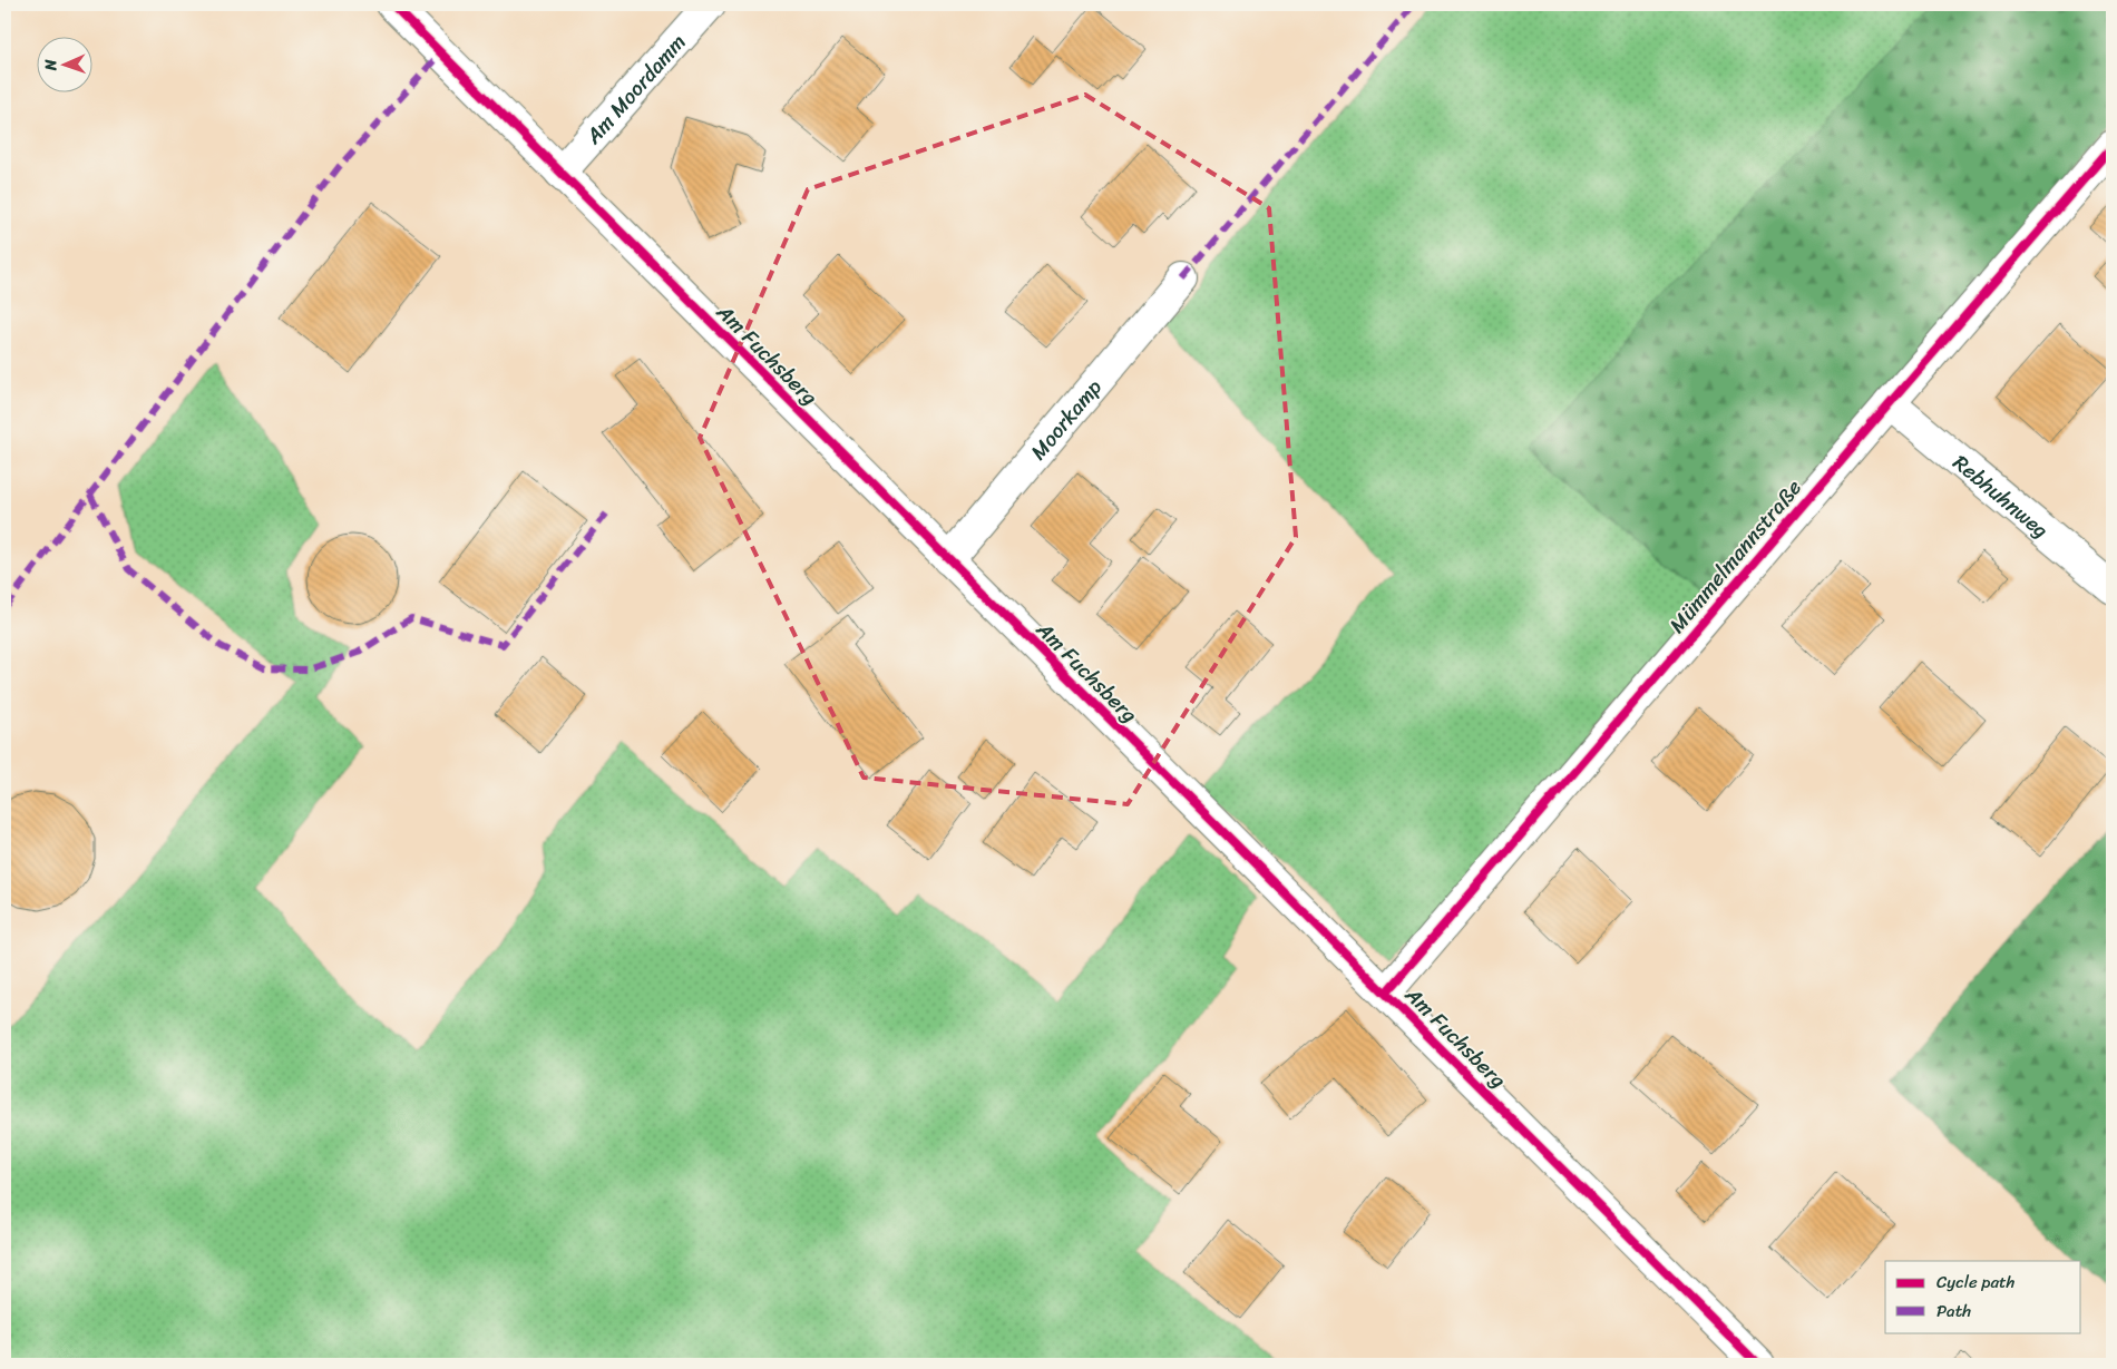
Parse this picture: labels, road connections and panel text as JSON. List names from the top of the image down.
{
  "streets": {
    "street": [
      "Am Moordamm",
      "Am Fuchsberg",
      "Moorkamp",
      "Rebhuhnweg",
      "Mümmelmannstraße"
    ]
  },
  "crossings": [
    ["Am Moordamm", "Am Fuchsberg"],
    ["Am Fuchsberg", "Moorkamp"],
    ["Am Fuchsberg", "Mümmelmannstraße"],
    ["Rebhuhnweg", "Mümmelmannstraße"]
  ],
  "legend": ["Cycle path", "Path"],
  "north": "left"
}
